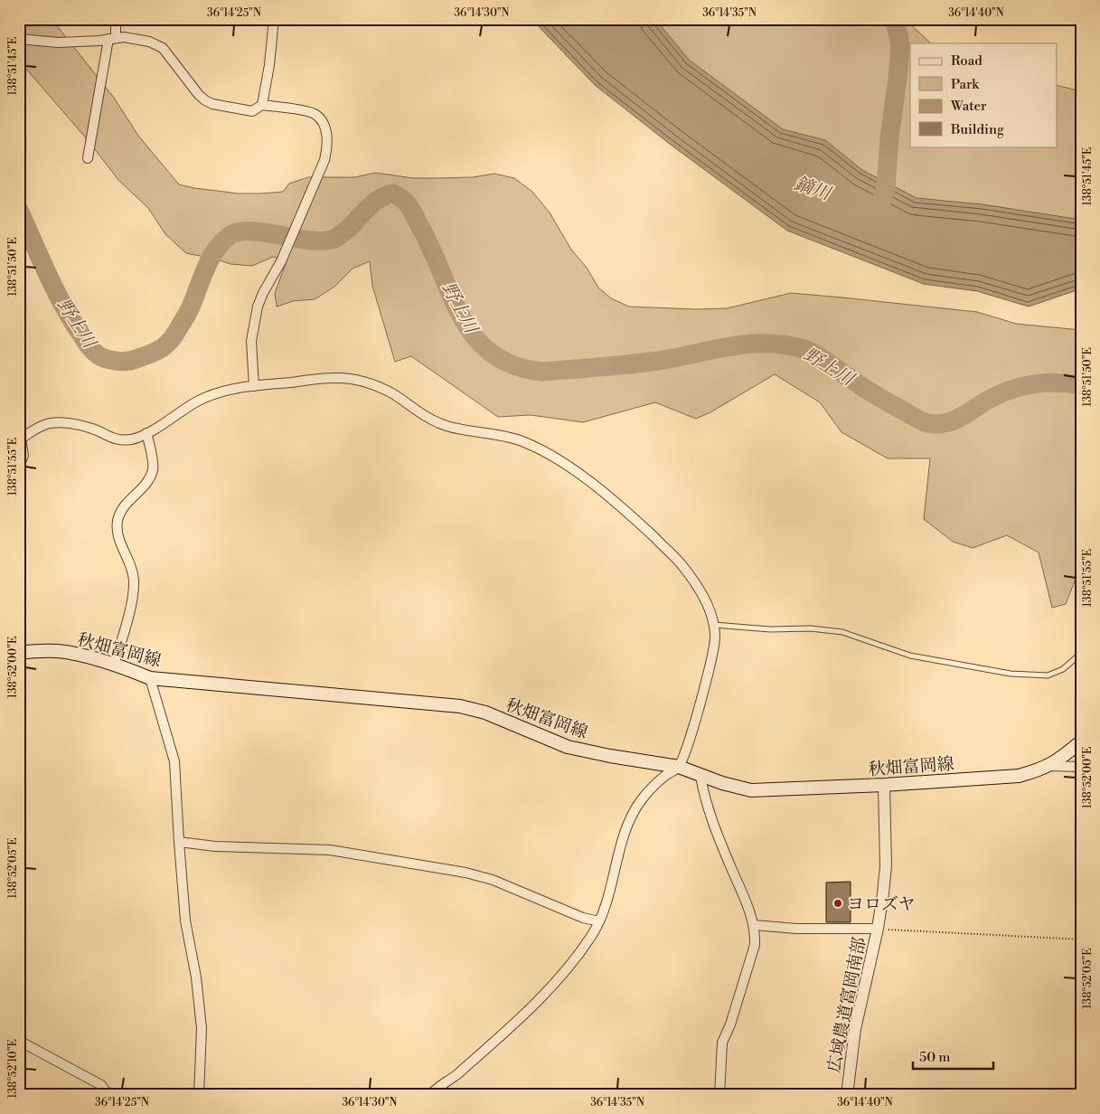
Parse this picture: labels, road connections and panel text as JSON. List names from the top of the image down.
{
  "streets": {
    "main road": ["秋畑富岡線"],
    "street": ["広域農道富岡南部"]
  },
  "crossings": [
    ["秋畑富岡線", "広域農道富岡南部"]
  ],
  "water": ["鏑川", "野上川"],
  "places": ["ヨロズヤ"],
  "legend": [
    "Road",
    "Park",
    "Water",
    "Building"
  ],
  "scale_bar": "50 m",
  "coordinates": [
    "36°14'25\"N",
    "36°14'30\"N",
    "36°14'35\"N",
    "36°14'40\"N",
    "138°51'45\"E",
    "138°51'50\"E",
    "138°51'55\"E",
    "138°52'00\"E",
    "138°52'05\"E",
    "138°52'10\"E"
  ]
}
